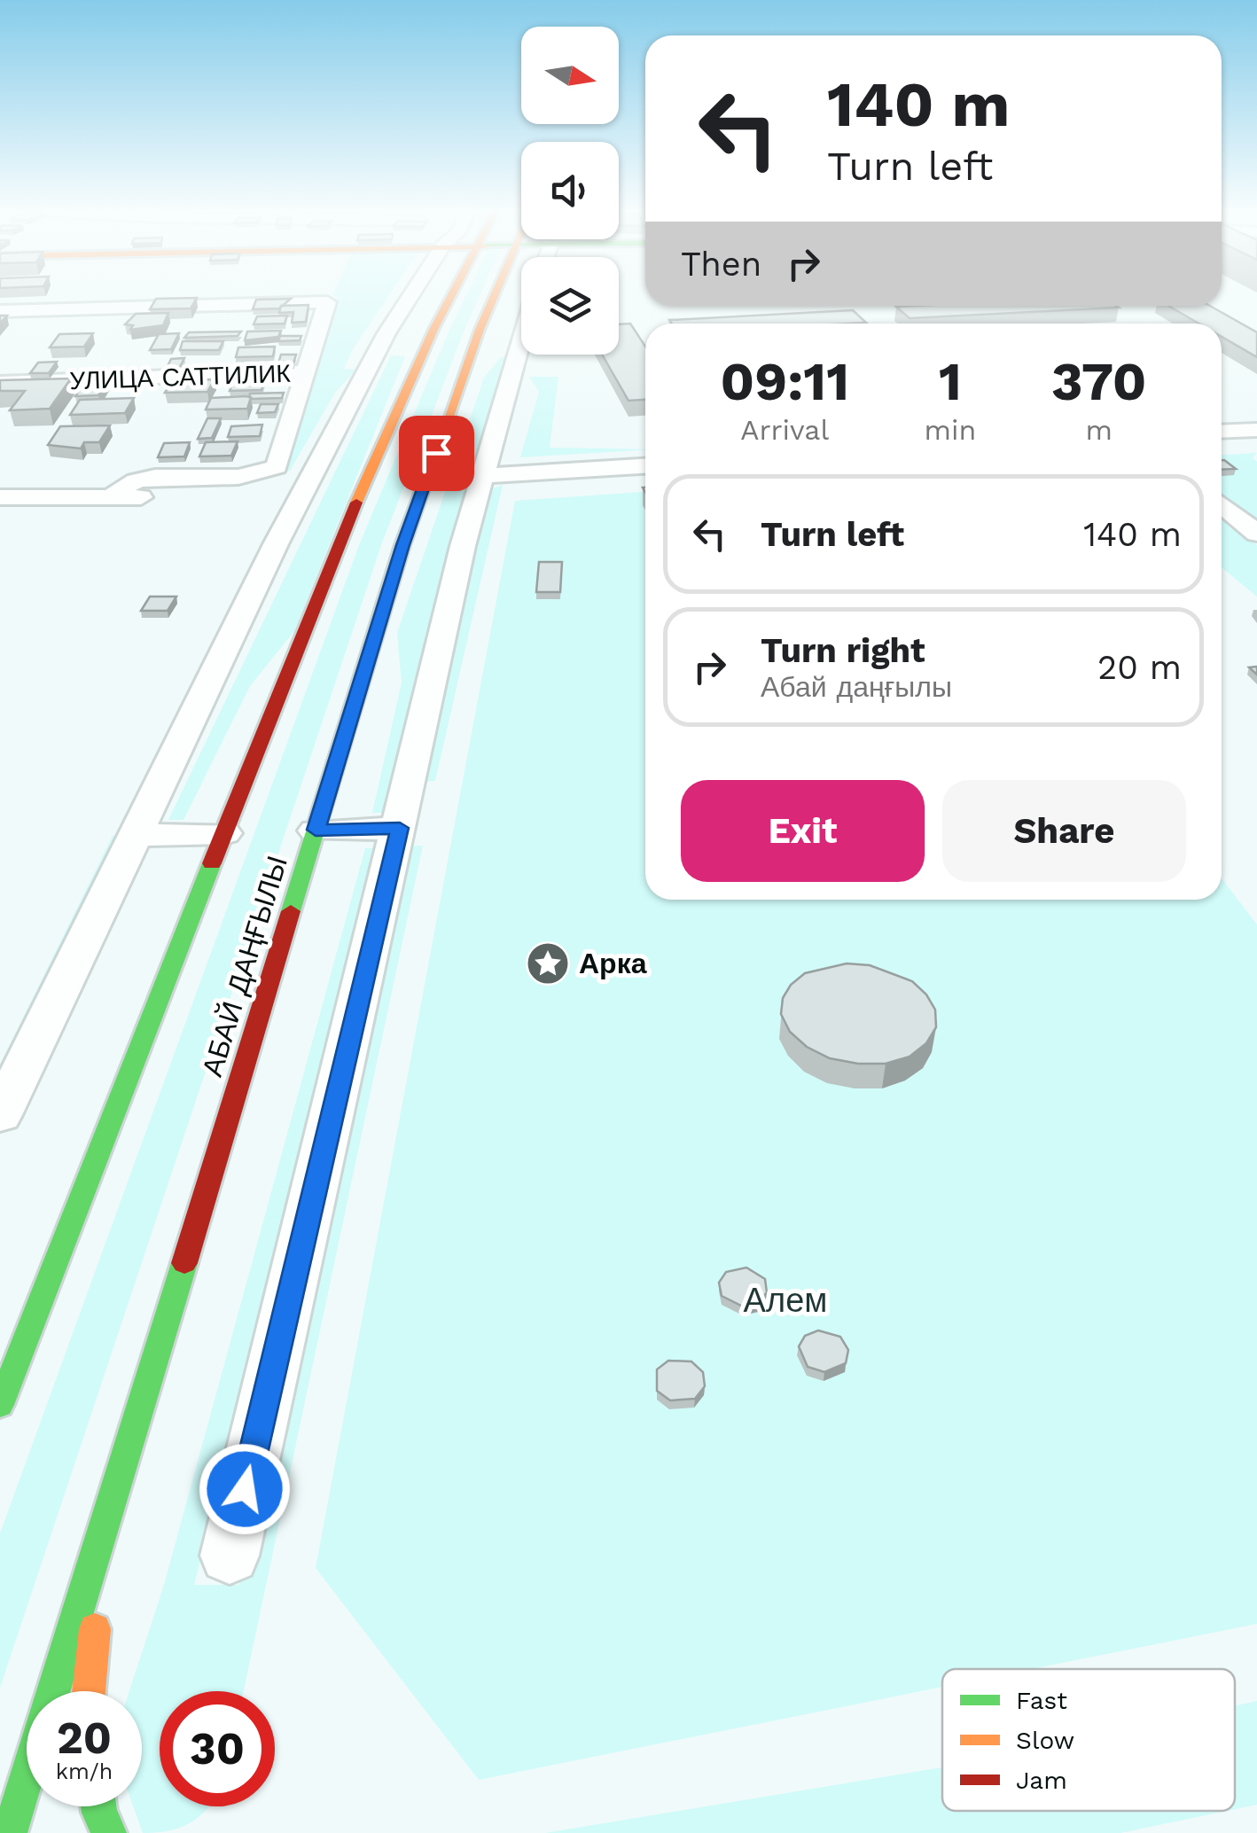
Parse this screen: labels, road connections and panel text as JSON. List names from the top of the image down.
{
  "streets": {
    "main road": ["АБАЙ ДАҢҒЫЛЫ"],
    "street": ["УЛИЦА САТТИЛИК"]
  },
  "parks": ["Алем"],
  "places": {
    "place": ["Арка"]
  },
  "legend": ["Fast", "Slow", "Jam"],
  "north": "right",
  "page": {
    "turn": ["140 m", "Turn left"],
    "then": "Then",
    "eta": [
      "09:11",
      "Arrival",
      "1",
      "min",
      "370",
      "m"
    ],
    "list": [
      {
        "name": "Turn left",
        "value": "140 m"
      },
      {
        "name": "Turn right",
        "note": "Абай даңғылы",
        "value": "20 m"
      }
    ],
    "buttons": ["Exit", "Share"],
    "speed": "20 km/h",
    "limit": "30"
  }
}
